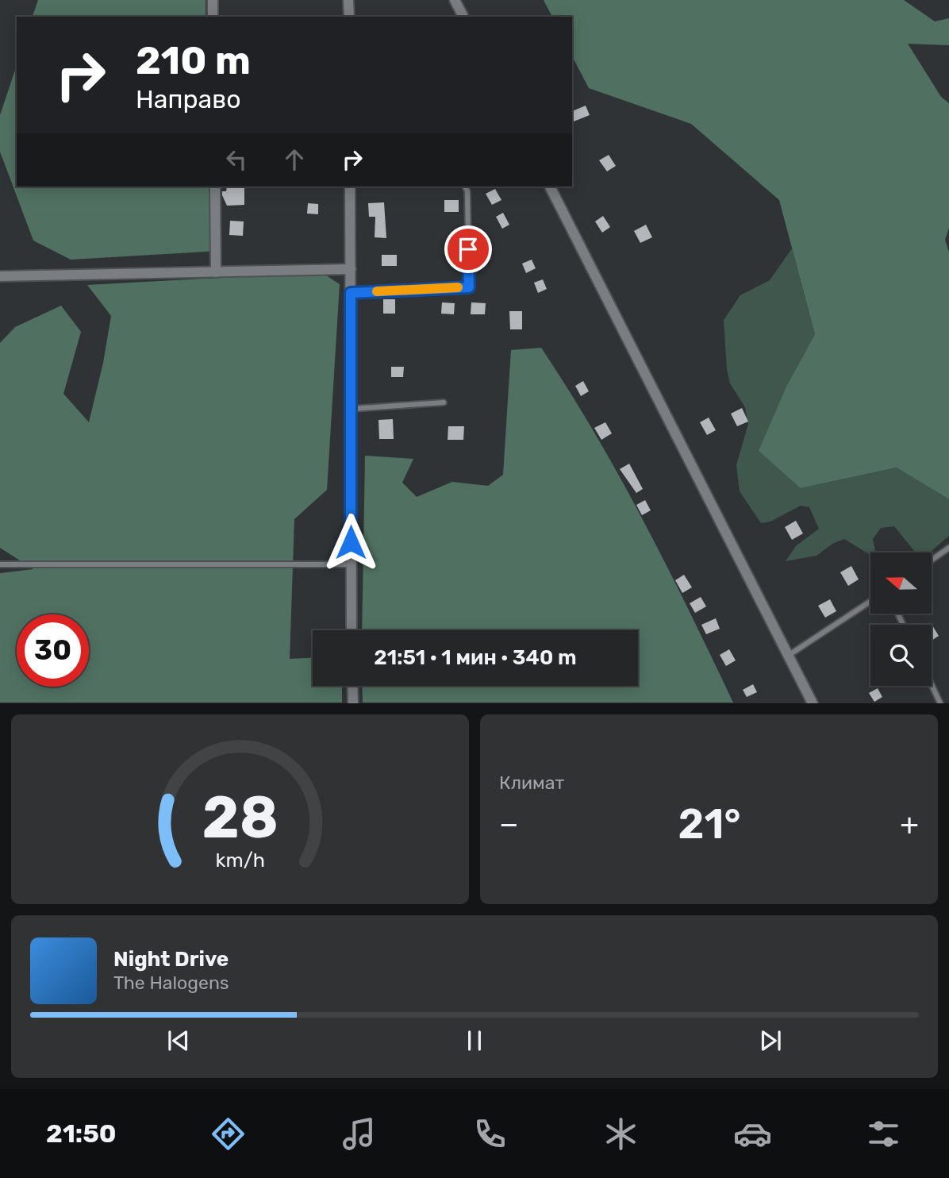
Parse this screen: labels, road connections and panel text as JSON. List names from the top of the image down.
{
  "north": "left",
  "page": {
    "turn": ["210 m", "Направо"],
    "limit": "30",
    "trip": "21:51 · 1 мин · 340 m",
    "tile": "Климат",
    "heat": ["−", "21°", "+"],
    "song": ["Night Drive", "The Halogens"],
    "tabs": "21:50",
    "gauge": ["28", "km/h"]
  }
}
